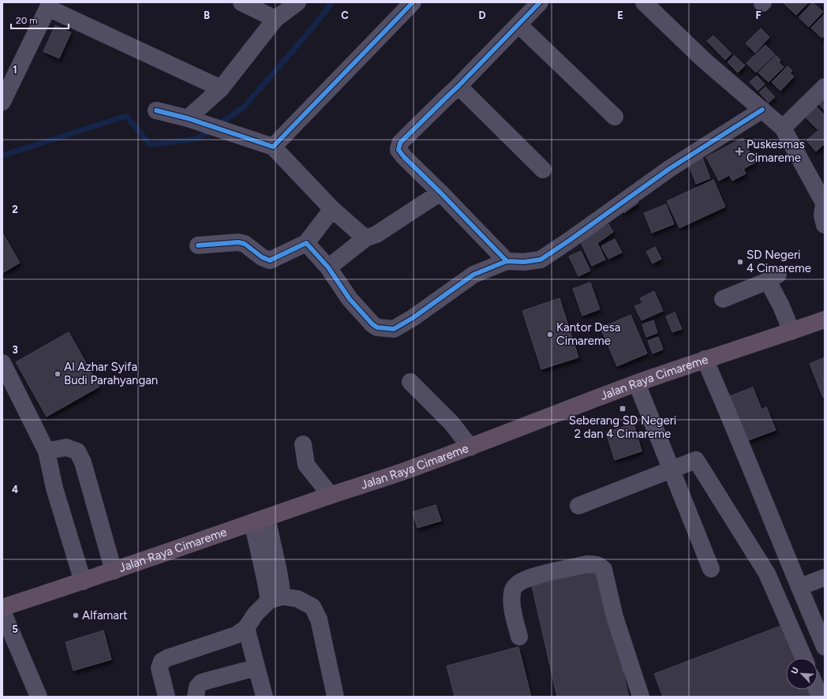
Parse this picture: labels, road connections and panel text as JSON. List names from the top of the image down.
{
  "streets": {
    "highway": ["Jalan Raya Cimareme"]
  },
  "places": {
    "health": ["Puskesmas Cimareme"],
    "other": [
      "SD Negeri 4 Cimareme",
      "Kantor Desa Cimareme",
      "Al Azhar Syifa Budi Parahyangan",
      "Alfamart"
    ],
    "transit": ["Seberang SD Negeri 2 dan 4 Cimareme"]
  },
  "scale_bar": "20 m",
  "north": "top left",
  "grid": {
    "columns": [
      "B",
      "C",
      "D",
      "E",
      "F"
    ],
    "rows": [
      "1",
      "2",
      "3",
      "4",
      "5"
    ]
  }
}
